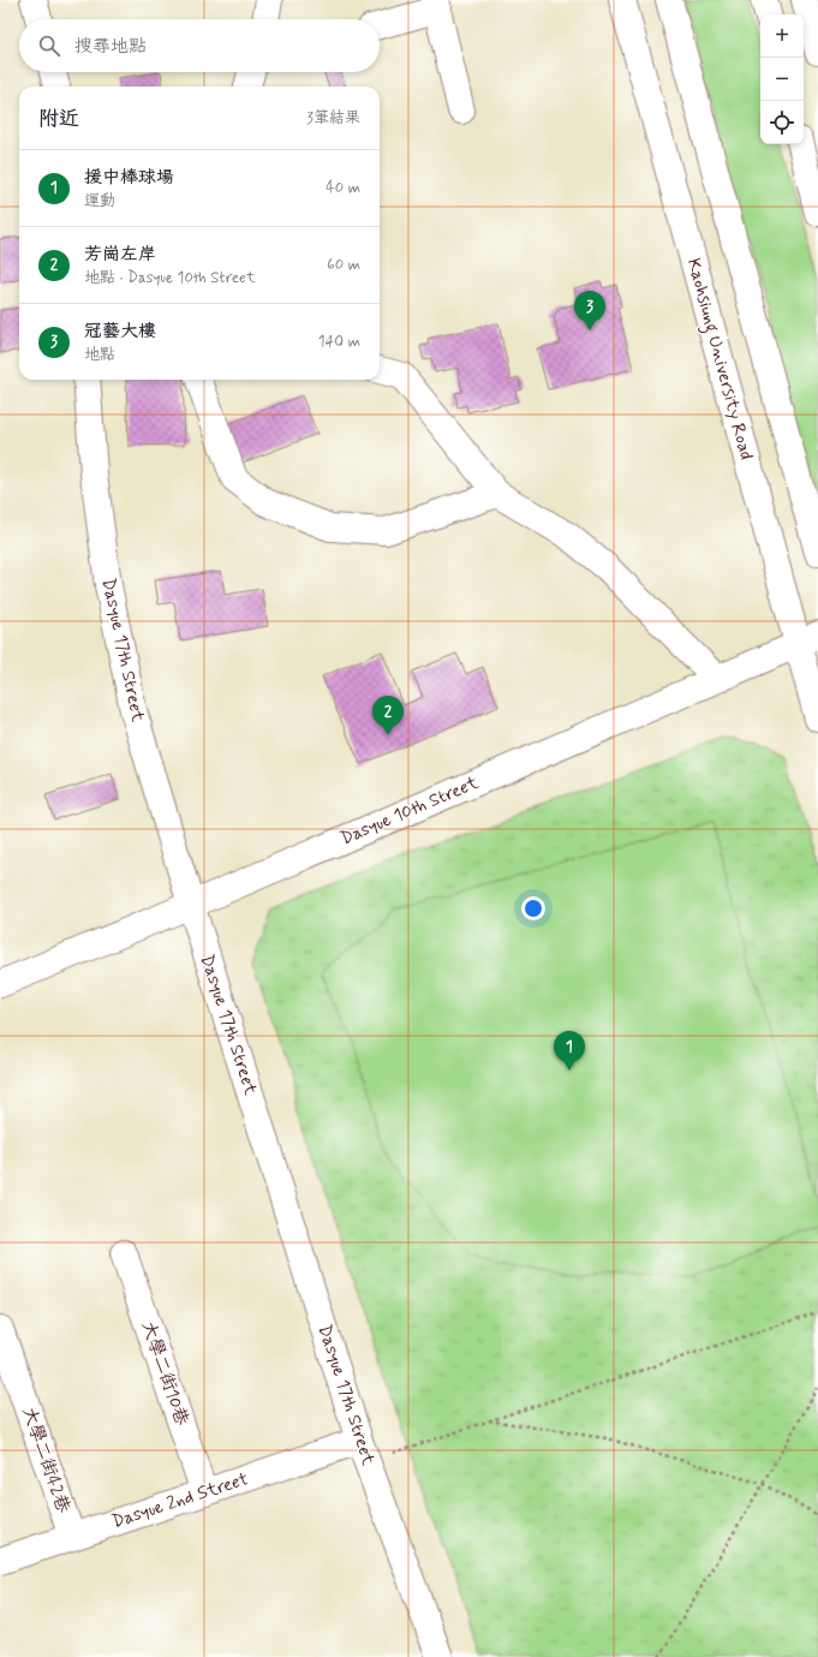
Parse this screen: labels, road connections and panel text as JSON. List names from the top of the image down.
{
  "streets": {
    "street": [
      "Kaohsiung University Road",
      "Dasyue 17th Street",
      "Dasyue 10th Street",
      "大學二街10巷",
      "大學二街42巷",
      "Dasyue 2nd Street"
    ]
  },
  "crossings": [
    ["Kaohsiung University Road", "Dasyue 10th Street"],
    ["Dasyue 17th Street", "Dasyue 10th Street"],
    ["Dasyue 17th Street", "Dasyue 2nd Street"],
    ["大學二街10巷", "Dasyue 2nd Street"],
    ["大學二街42巷", "Dasyue 2nd Street"]
  ],
  "page": {
    "map_buttons": ["+", "−"],
    "search": "搜尋地點",
    "heading": ["附近", "3筆結果"],
    "list": [
      {
        "mark": "1",
        "name": "援中棒球場",
        "note": "運動",
        "value": "40 m"
      },
      {
        "mark": "2",
        "name": "芳崗左岸",
        "note": "地點 · Dasyue 10th Street",
        "value": "60 m"
      },
      {
        "mark": "3",
        "name": "冠藝大樓",
        "note": "地點",
        "value": "140 m"
      }
    ],
    "pins": ["3", "2", "1"]
  }
}
